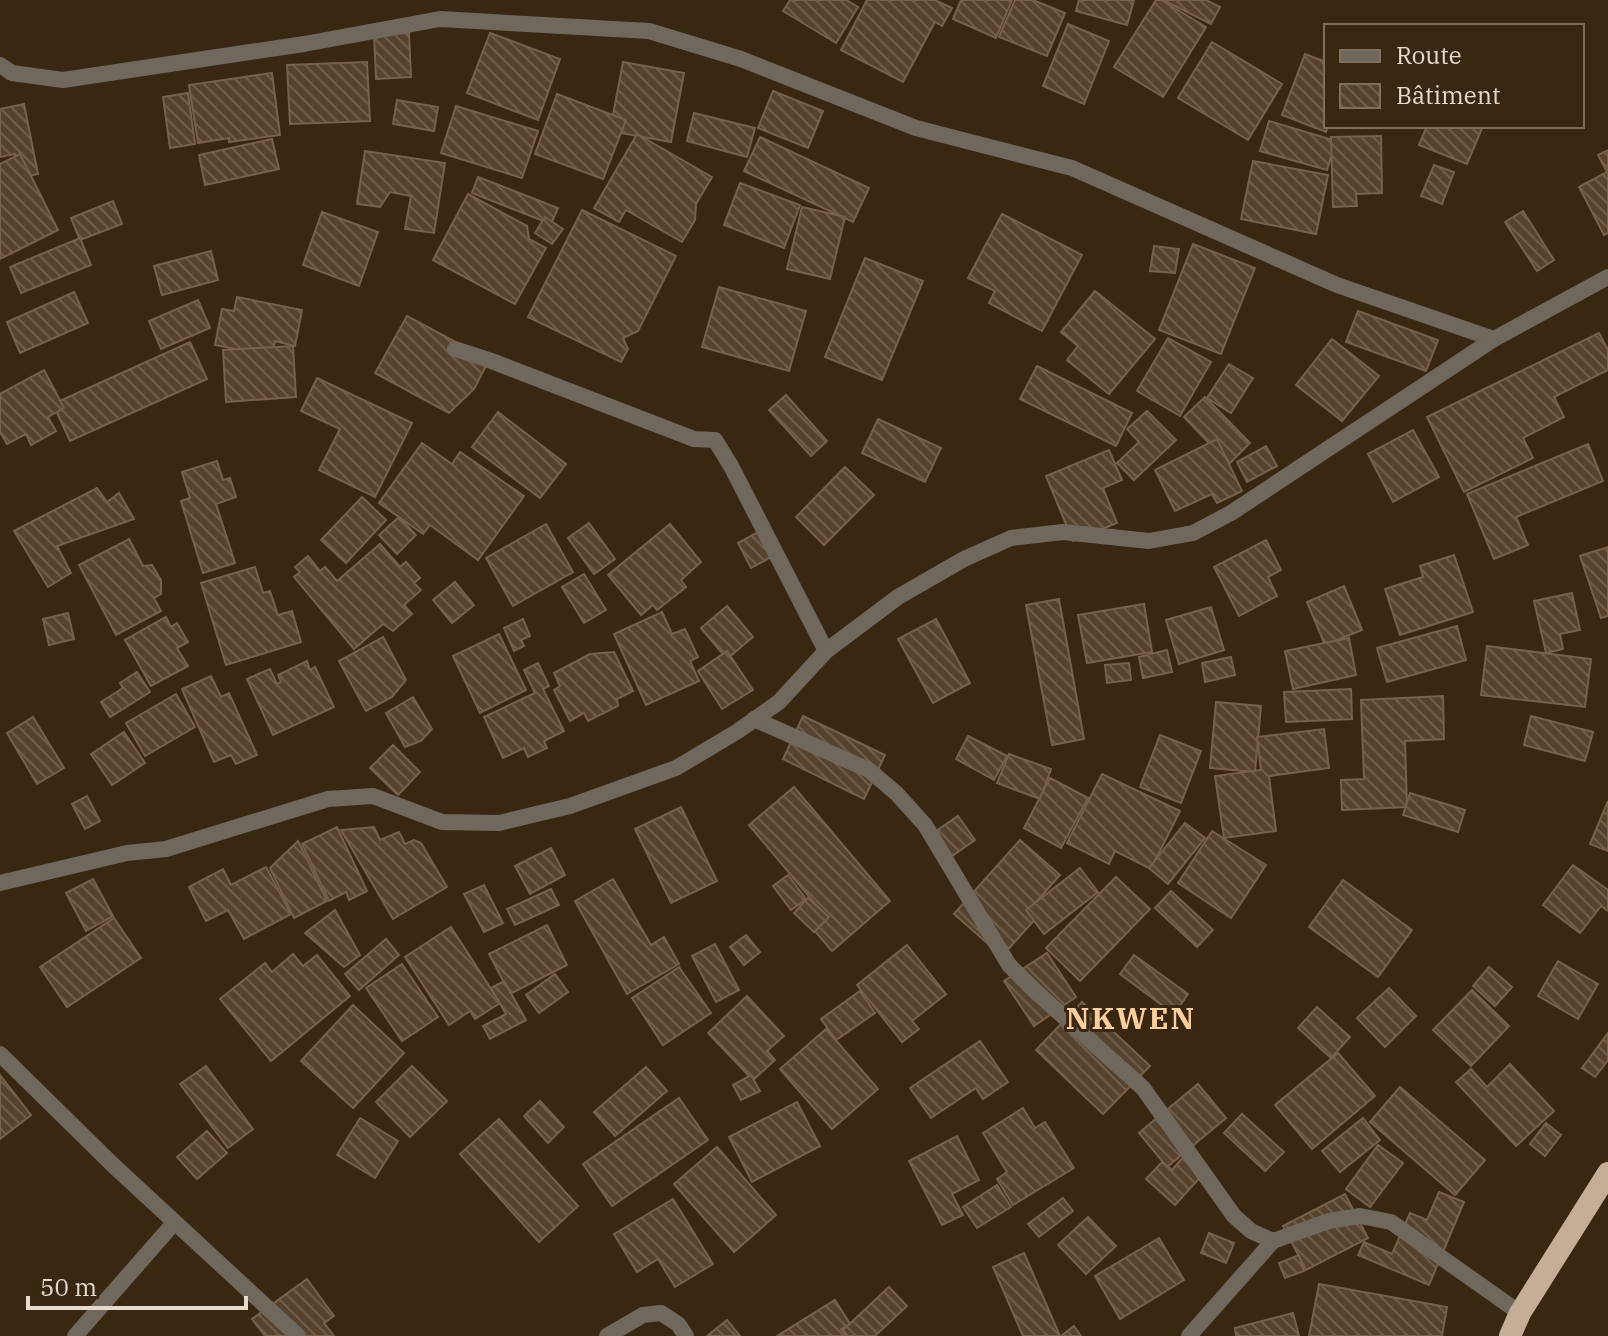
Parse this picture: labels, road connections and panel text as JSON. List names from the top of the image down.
{
  "districts": ["NKWEN"],
  "legend": ["Route", "Bâtiment"],
  "scale_bar": "50 m"
}
